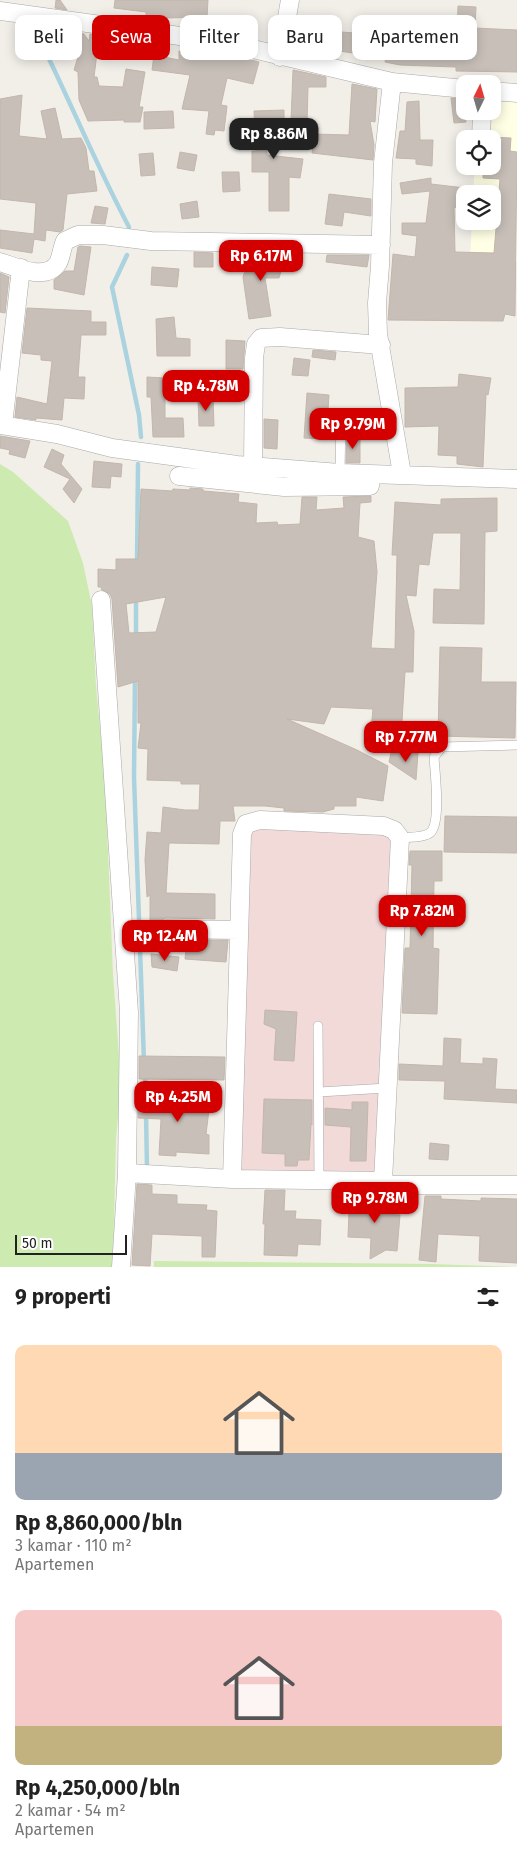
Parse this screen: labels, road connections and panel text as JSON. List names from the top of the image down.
{
  "scale_bar": "50 m",
  "north": "top",
  "page": {
    "chip": [
      "Beli",
      "Sewa",
      "Filter",
      "Baru",
      "Apartemen"
    ],
    "price": [
      "Rp 8.86M",
      "Rp 6.17M",
      "Rp 4.78M",
      "Rp 9.79M",
      "Rp 7.77M",
      "Rp 7.82M",
      "Rp 12.4M",
      "Rp 4.25M",
      "Rp 9.78M"
    ],
    "scale": "50 m",
    "heading": "9 properti",
    "list": [
      {
        "name": "Rp 8,860,000/bln",
        "note": "3 kamar · 110 m² · Apartemen"
      },
      {
        "name": "Rp 4,250,000/bln",
        "note": "2 kamar · 54 m² · Apartemen"
      }
    ]
  }
}
